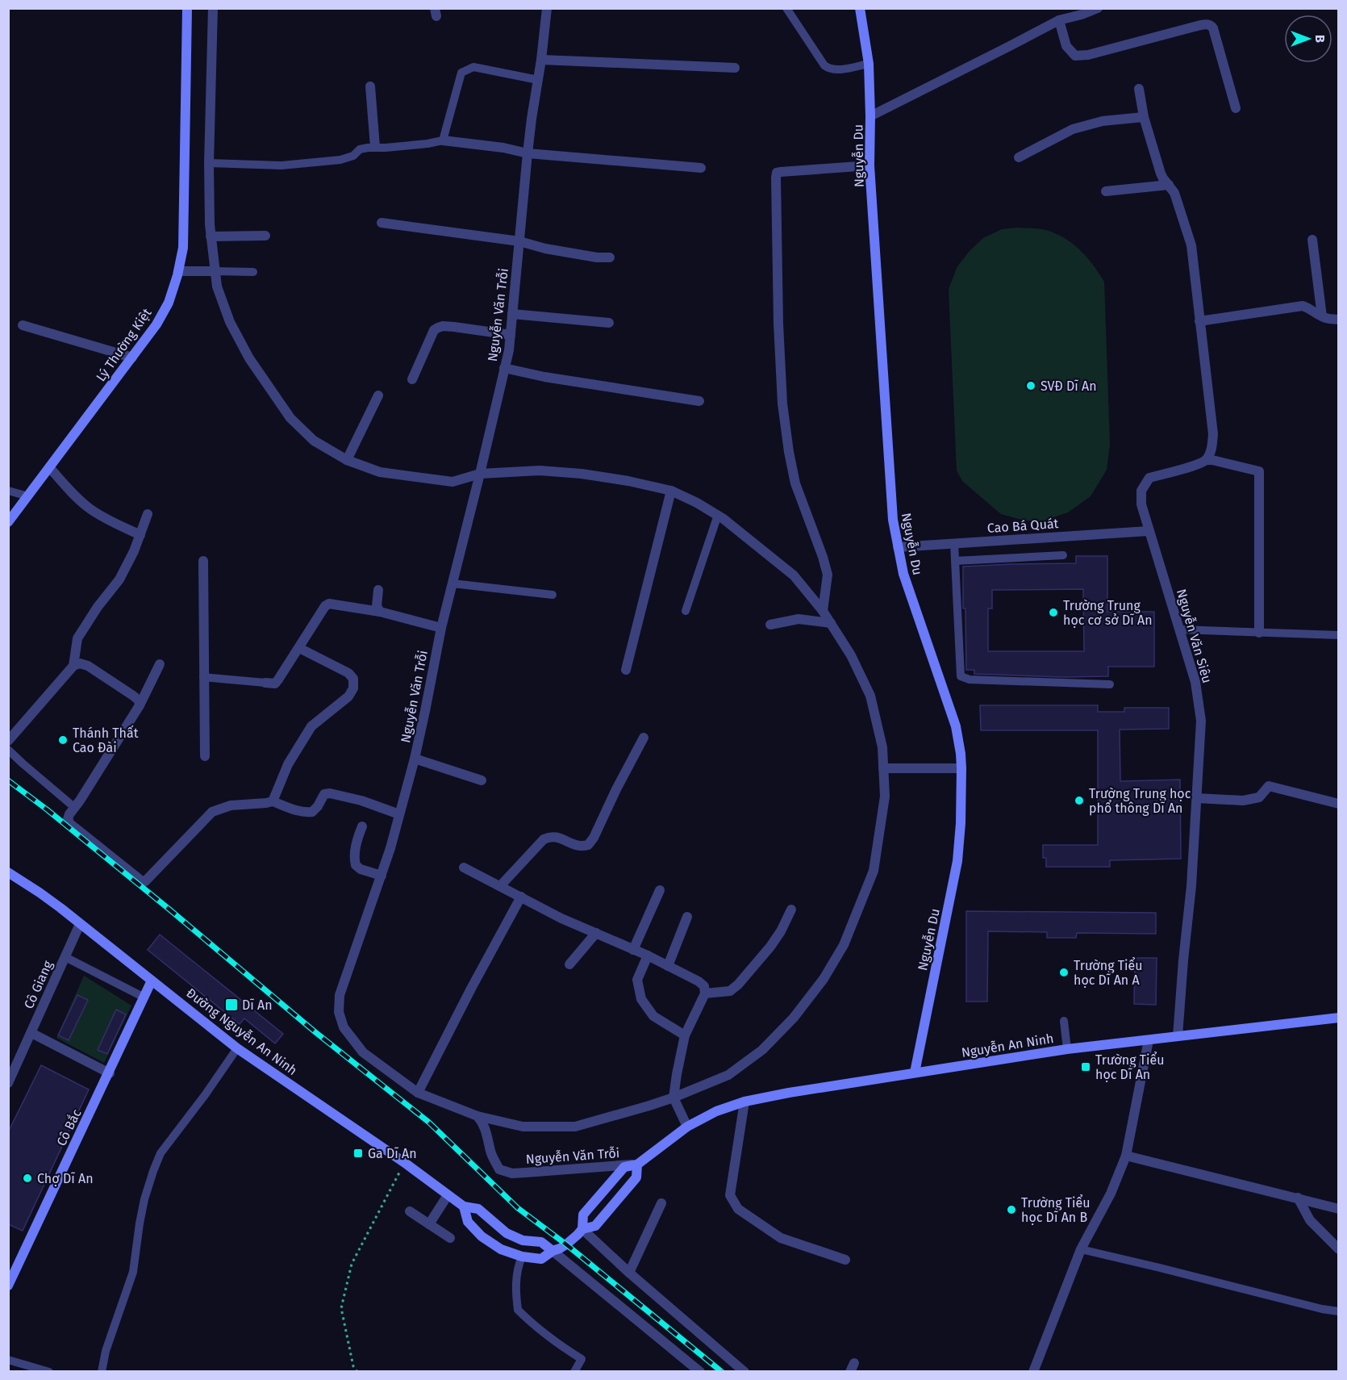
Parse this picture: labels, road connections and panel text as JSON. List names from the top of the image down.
{
  "streets": {
    "main road": [
      "Nguyễn Du",
      "Lý Thường Kiệt",
      "Đường Nguyễn An Ninh",
      "Nguyễn An Ninh",
      "Cô Bắc"
    ],
    "street": [
      "Nguyễn Văn Trỗi",
      "Cao Bá Quát",
      "Nguyễn Văn Siêu",
      "Cô Giang"
    ]
  },
  "crossings": [
    ["Nguyễn Du", "Cao Bá Quát"],
    ["Nguyễn Du", "Nguyễn An Ninh"],
    ["Cao Bá Quát", "Nguyễn Văn Siêu"],
    ["Nguyễn Văn Siêu", "Nguyễn An Ninh"],
    ["Cô Giang", "Đường Nguyễn An Ninh"],
    ["Đường Nguyễn An Ninh", "Cô Bắc"]
  ],
  "places": {
    "other": [
      "SVĐ Dĩ An",
      "Trường Trung học cơ sở Dĩ An",
      "Thánh Thất Cao Đài",
      "Trường Trung học phổ thông Dĩ An",
      "Trường Tiểu học Dĩ An A",
      "Chợ Dĩ An",
      "Trường Tiểu học Dĩ An B"
    ],
    "transit": ["Dĩ An", "Trường Tiểu học Dĩ An", "Ga Dĩ An"]
  },
  "north": "right"
}
